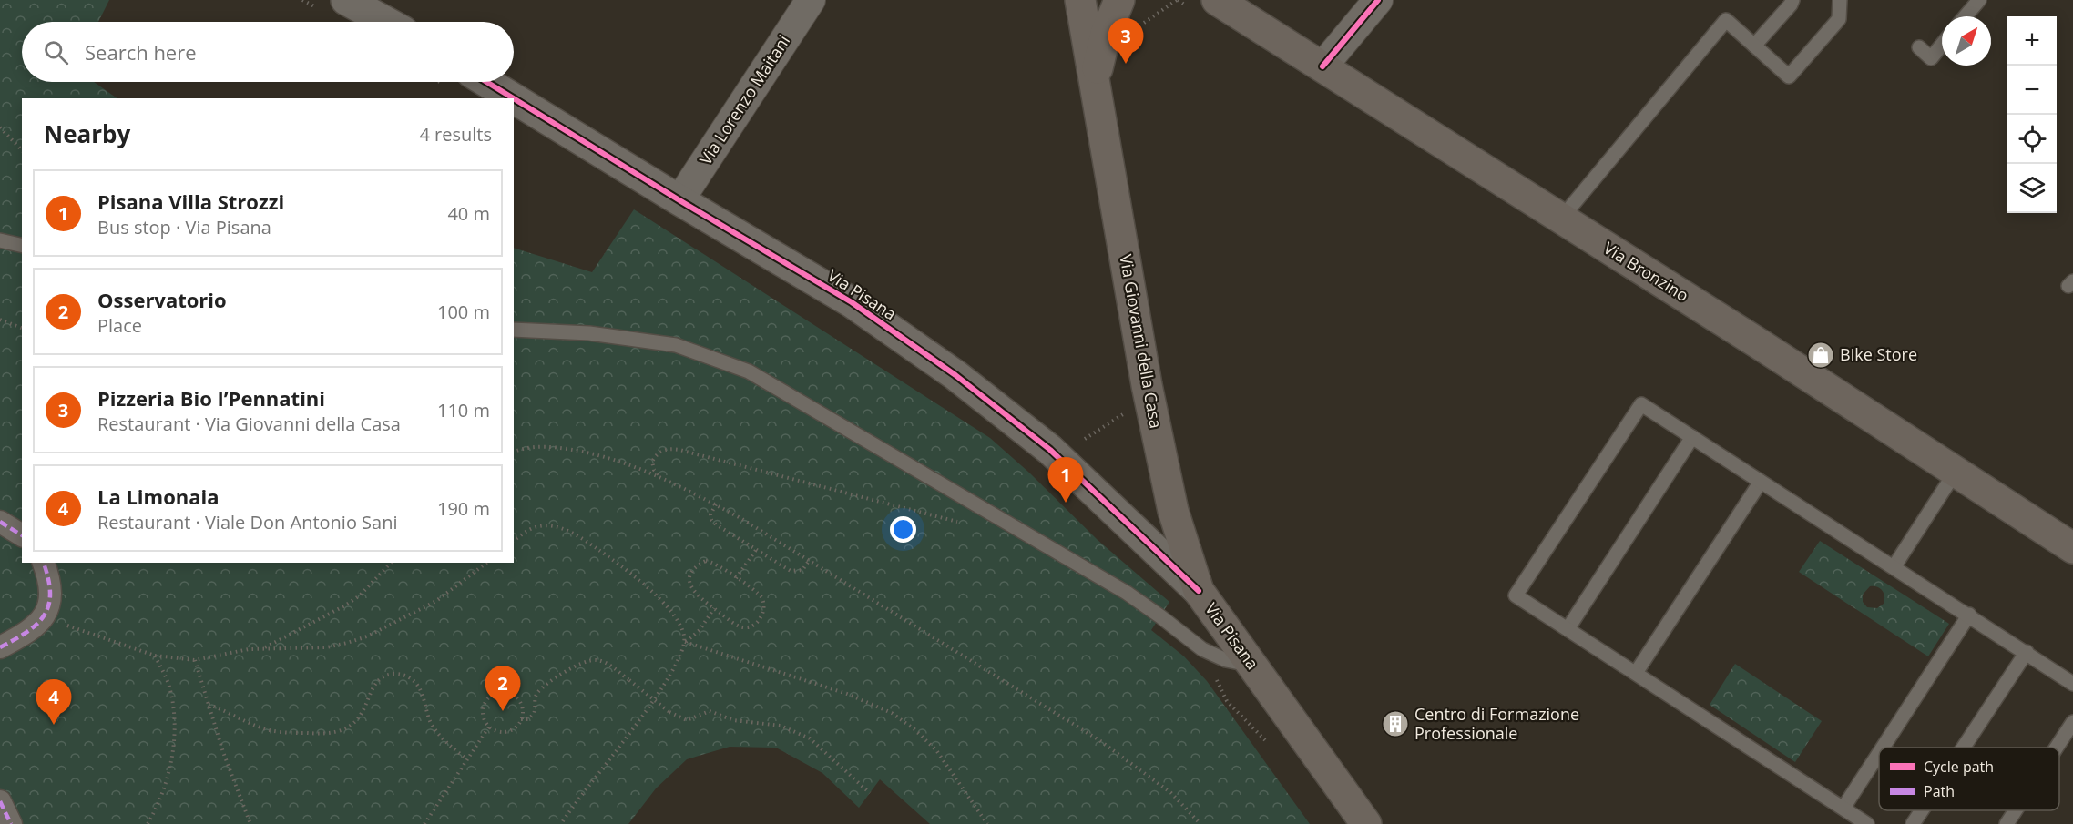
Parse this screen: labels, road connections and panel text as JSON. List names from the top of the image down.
{
  "streets": {
    "main road": ["Via Bronzino", "Via Pisana", "Via Giovanni della Casa"],
    "street": ["Via Lorenzo Maitani"]
  },
  "crossings": [
    ["Via Lorenzo Maitani", "Via Pisana"],
    ["Via Pisana", "Via Giovanni della Casa"]
  ],
  "places": {
    "shop": ["Bike Store"],
    "building": ["Centro di Formazione Professionale"]
  },
  "legend": ["Cycle path", "Path"],
  "north": "top right",
  "page": {
    "map_buttons": ["+", "−"],
    "pins": [
      "3",
      "1",
      "2",
      "4"
    ],
    "search": "Search here",
    "heading": ["Nearby", "4 results"],
    "list": [
      {
        "mark": "1",
        "name": "Pisana Villa Strozzi",
        "note": "Bus stop · Via Pisana",
        "value": "40 m"
      },
      {
        "mark": "2",
        "name": "Osservatorio",
        "note": "Place",
        "value": "100 m"
      },
      {
        "mark": "3",
        "name": "Pizzeria Bio I’Pennatini",
        "note": "Restaurant · Via Giovanni della Casa",
        "value": "110 m"
      },
      {
        "mark": "4",
        "name": "La Limonaia",
        "note": "Restaurant · Viale Don Antonio Sani",
        "value": "190 m"
      }
    ]
  }
}
